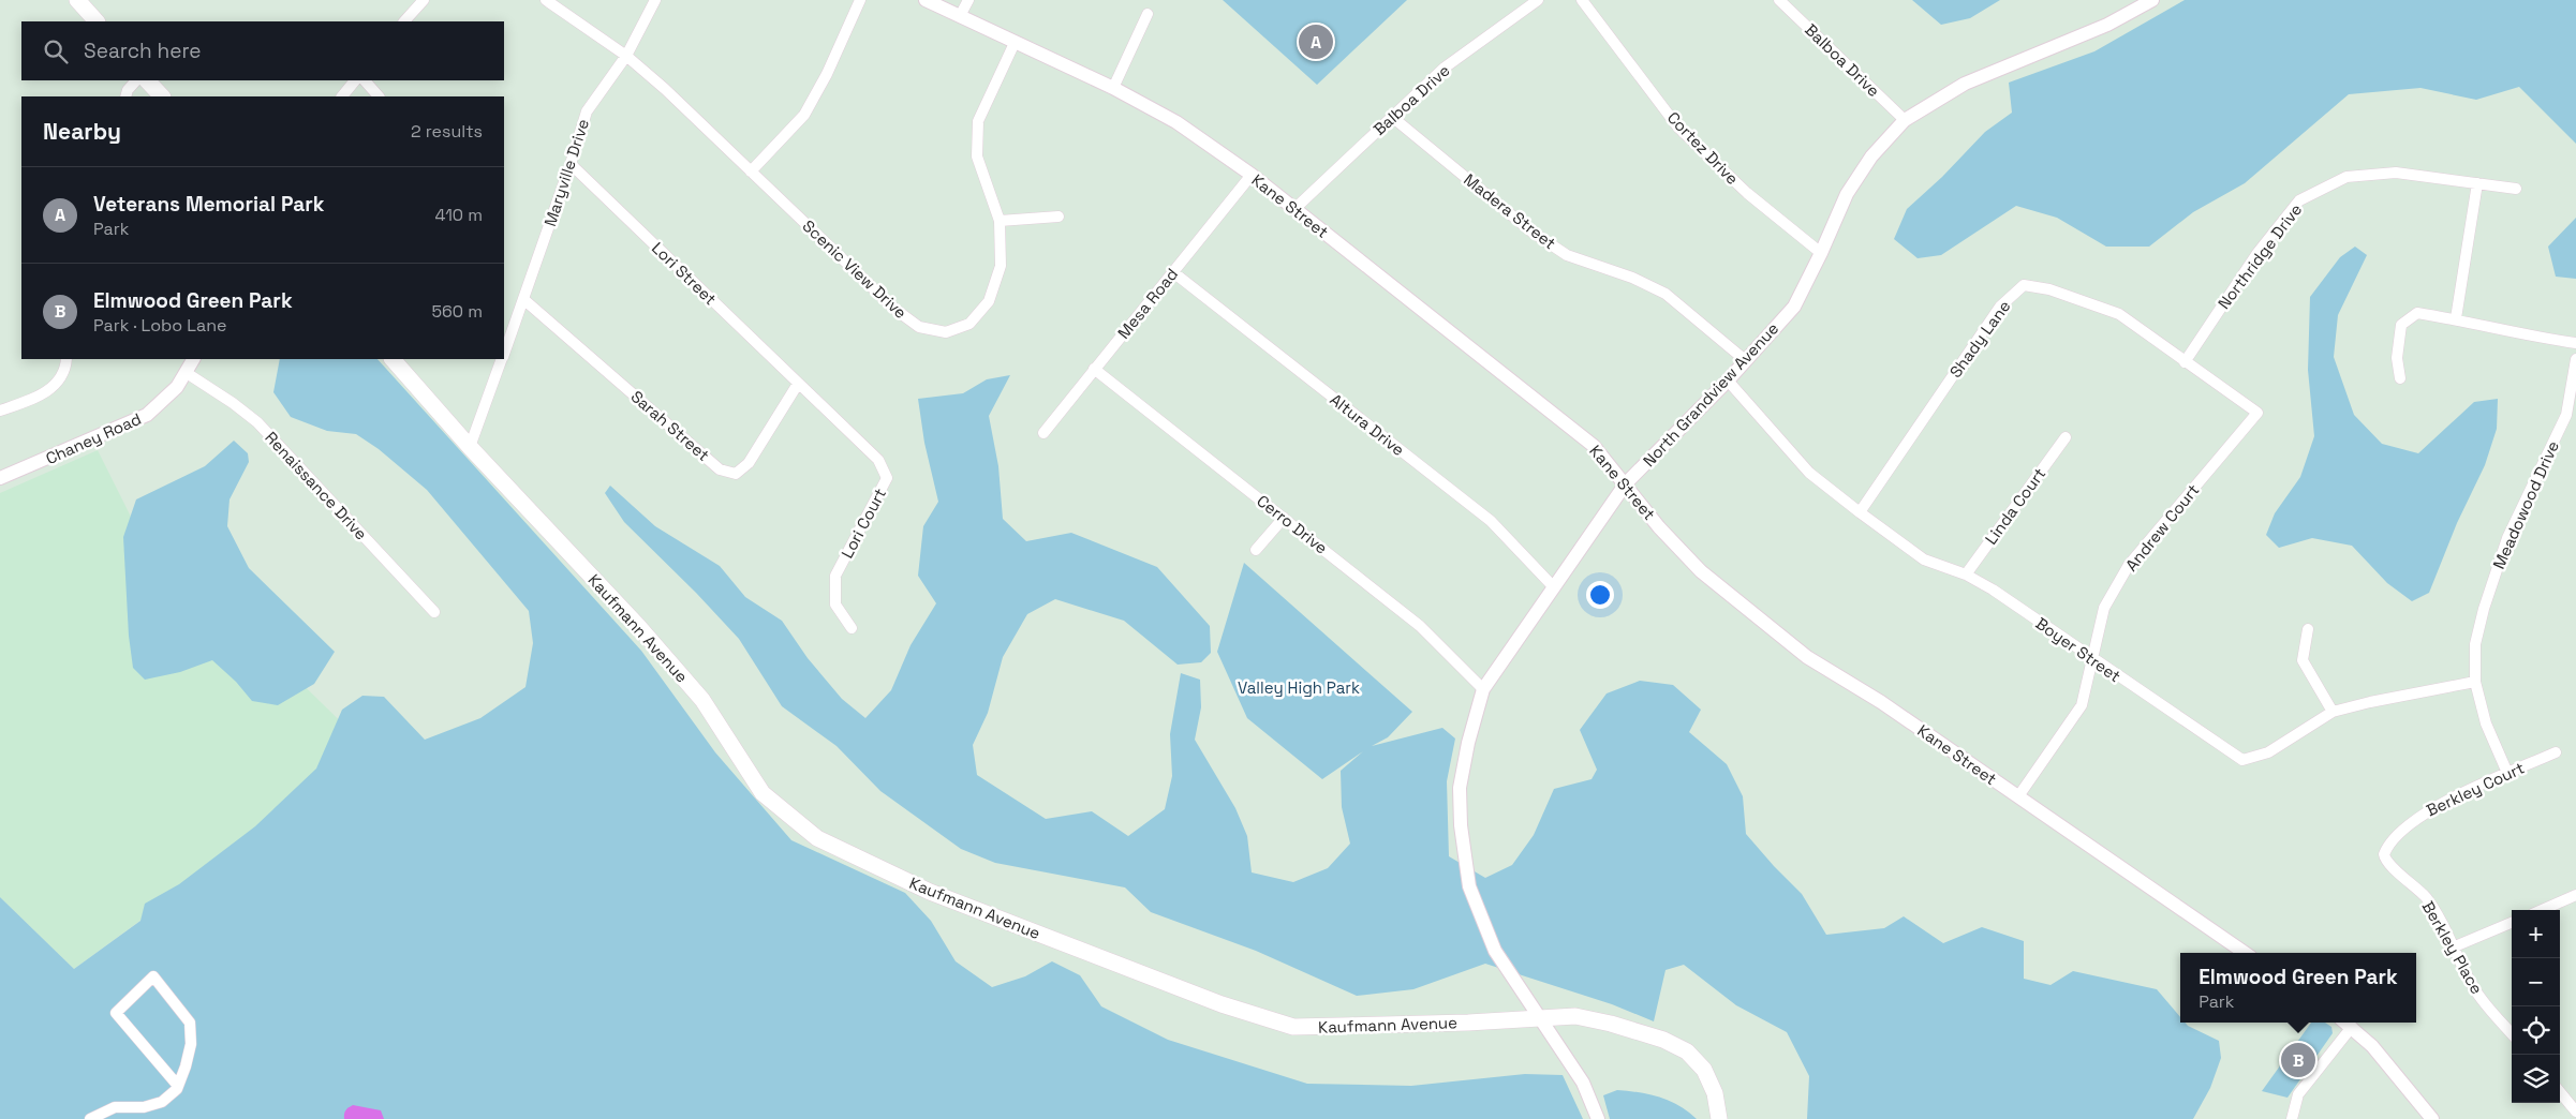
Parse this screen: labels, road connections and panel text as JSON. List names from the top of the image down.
{
  "streets": {
    "main road": ["Kaufmann Avenue"],
    "street": [
      "Balboa Drive",
      "Cortez Drive",
      "Maryville Drive",
      "Kane Street",
      "Madera Street",
      "Northridge Drive",
      "Scenic View Drive",
      "Lori Street",
      "Mesa Road",
      "Shady Lane",
      "North Grandview Avenue",
      "Altura Drive",
      "Sarah Street",
      "Chaney Road",
      "Renaissance Drive",
      "Meadowood Drive",
      "Linda Court",
      "Lori Court",
      "Cerro Drive",
      "Andrew Court",
      "Boyer Street",
      "Berkley Court",
      "Berkley Place"
    ]
  },
  "crossings": [
    ["Balboa Drive", "Kane Street"],
    ["Balboa Drive", "Madera Street"],
    ["Balboa Drive", "North Grandview Avenue"],
    ["Cortez Drive", "North Grandview Avenue"],
    ["Maryville Drive", "Scenic View Drive"],
    ["Maryville Drive", "Lori Street"],
    ["Maryville Drive", "Sarah Street"],
    ["Maryville Drive", "Kaufmann Avenue"],
    ["Kane Street", "Scenic View Drive"],
    ["Kane Street", "Mesa Road"],
    ["Kane Street", "North Grandview Avenue"],
    ["Kane Street", "Andrew Court"],
    ["Madera Street", "North Grandview Avenue"],
    ["Northridge Drive", "Shady Lane"],
    ["Lori Street", "Sarah Street"],
    ["Lori Street", "Lori Court"],
    ["Mesa Road", "Altura Drive"],
    ["Mesa Road", "Cerro Drive"],
    ["Shady Lane", "Andrew Court"],
    ["Shady Lane", "Boyer Street"],
    ["North Grandview Avenue", "Altura Drive"],
    ["North Grandview Avenue", "Cerro Drive"],
    ["North Grandview Avenue", "Kaufmann Avenue"],
    ["North Grandview Avenue", "Boyer Street"],
    ["Sarah Street", "Lori Court"],
    ["Chaney Road", "Renaissance Drive"],
    ["Meadowood Drive", "Boyer Street"],
    ["Meadowood Drive", "Berkley Court"],
    ["Linda Court", "Boyer Street"],
    ["Andrew Court", "Boyer Street"],
    ["Berkley Court", "Berkley Place"]
  ],
  "parks": ["Valley High Park"],
  "page": {
    "search": "Search here",
    "pins": ["A", "B"],
    "heading": ["Nearby", "2 results"],
    "list": [
      {
        "mark": "A",
        "name": "Veterans Memorial Park",
        "note": "Park",
        "value": "410 m"
      },
      {
        "mark": "B",
        "name": "Elmwood Green Park",
        "note": "Park · Lobo Lane",
        "value": "560 m"
      }
    ],
    "map_buttons": ["+", "−"],
    "popup": ["Elmwood Green Park", "Park"]
  }
}
